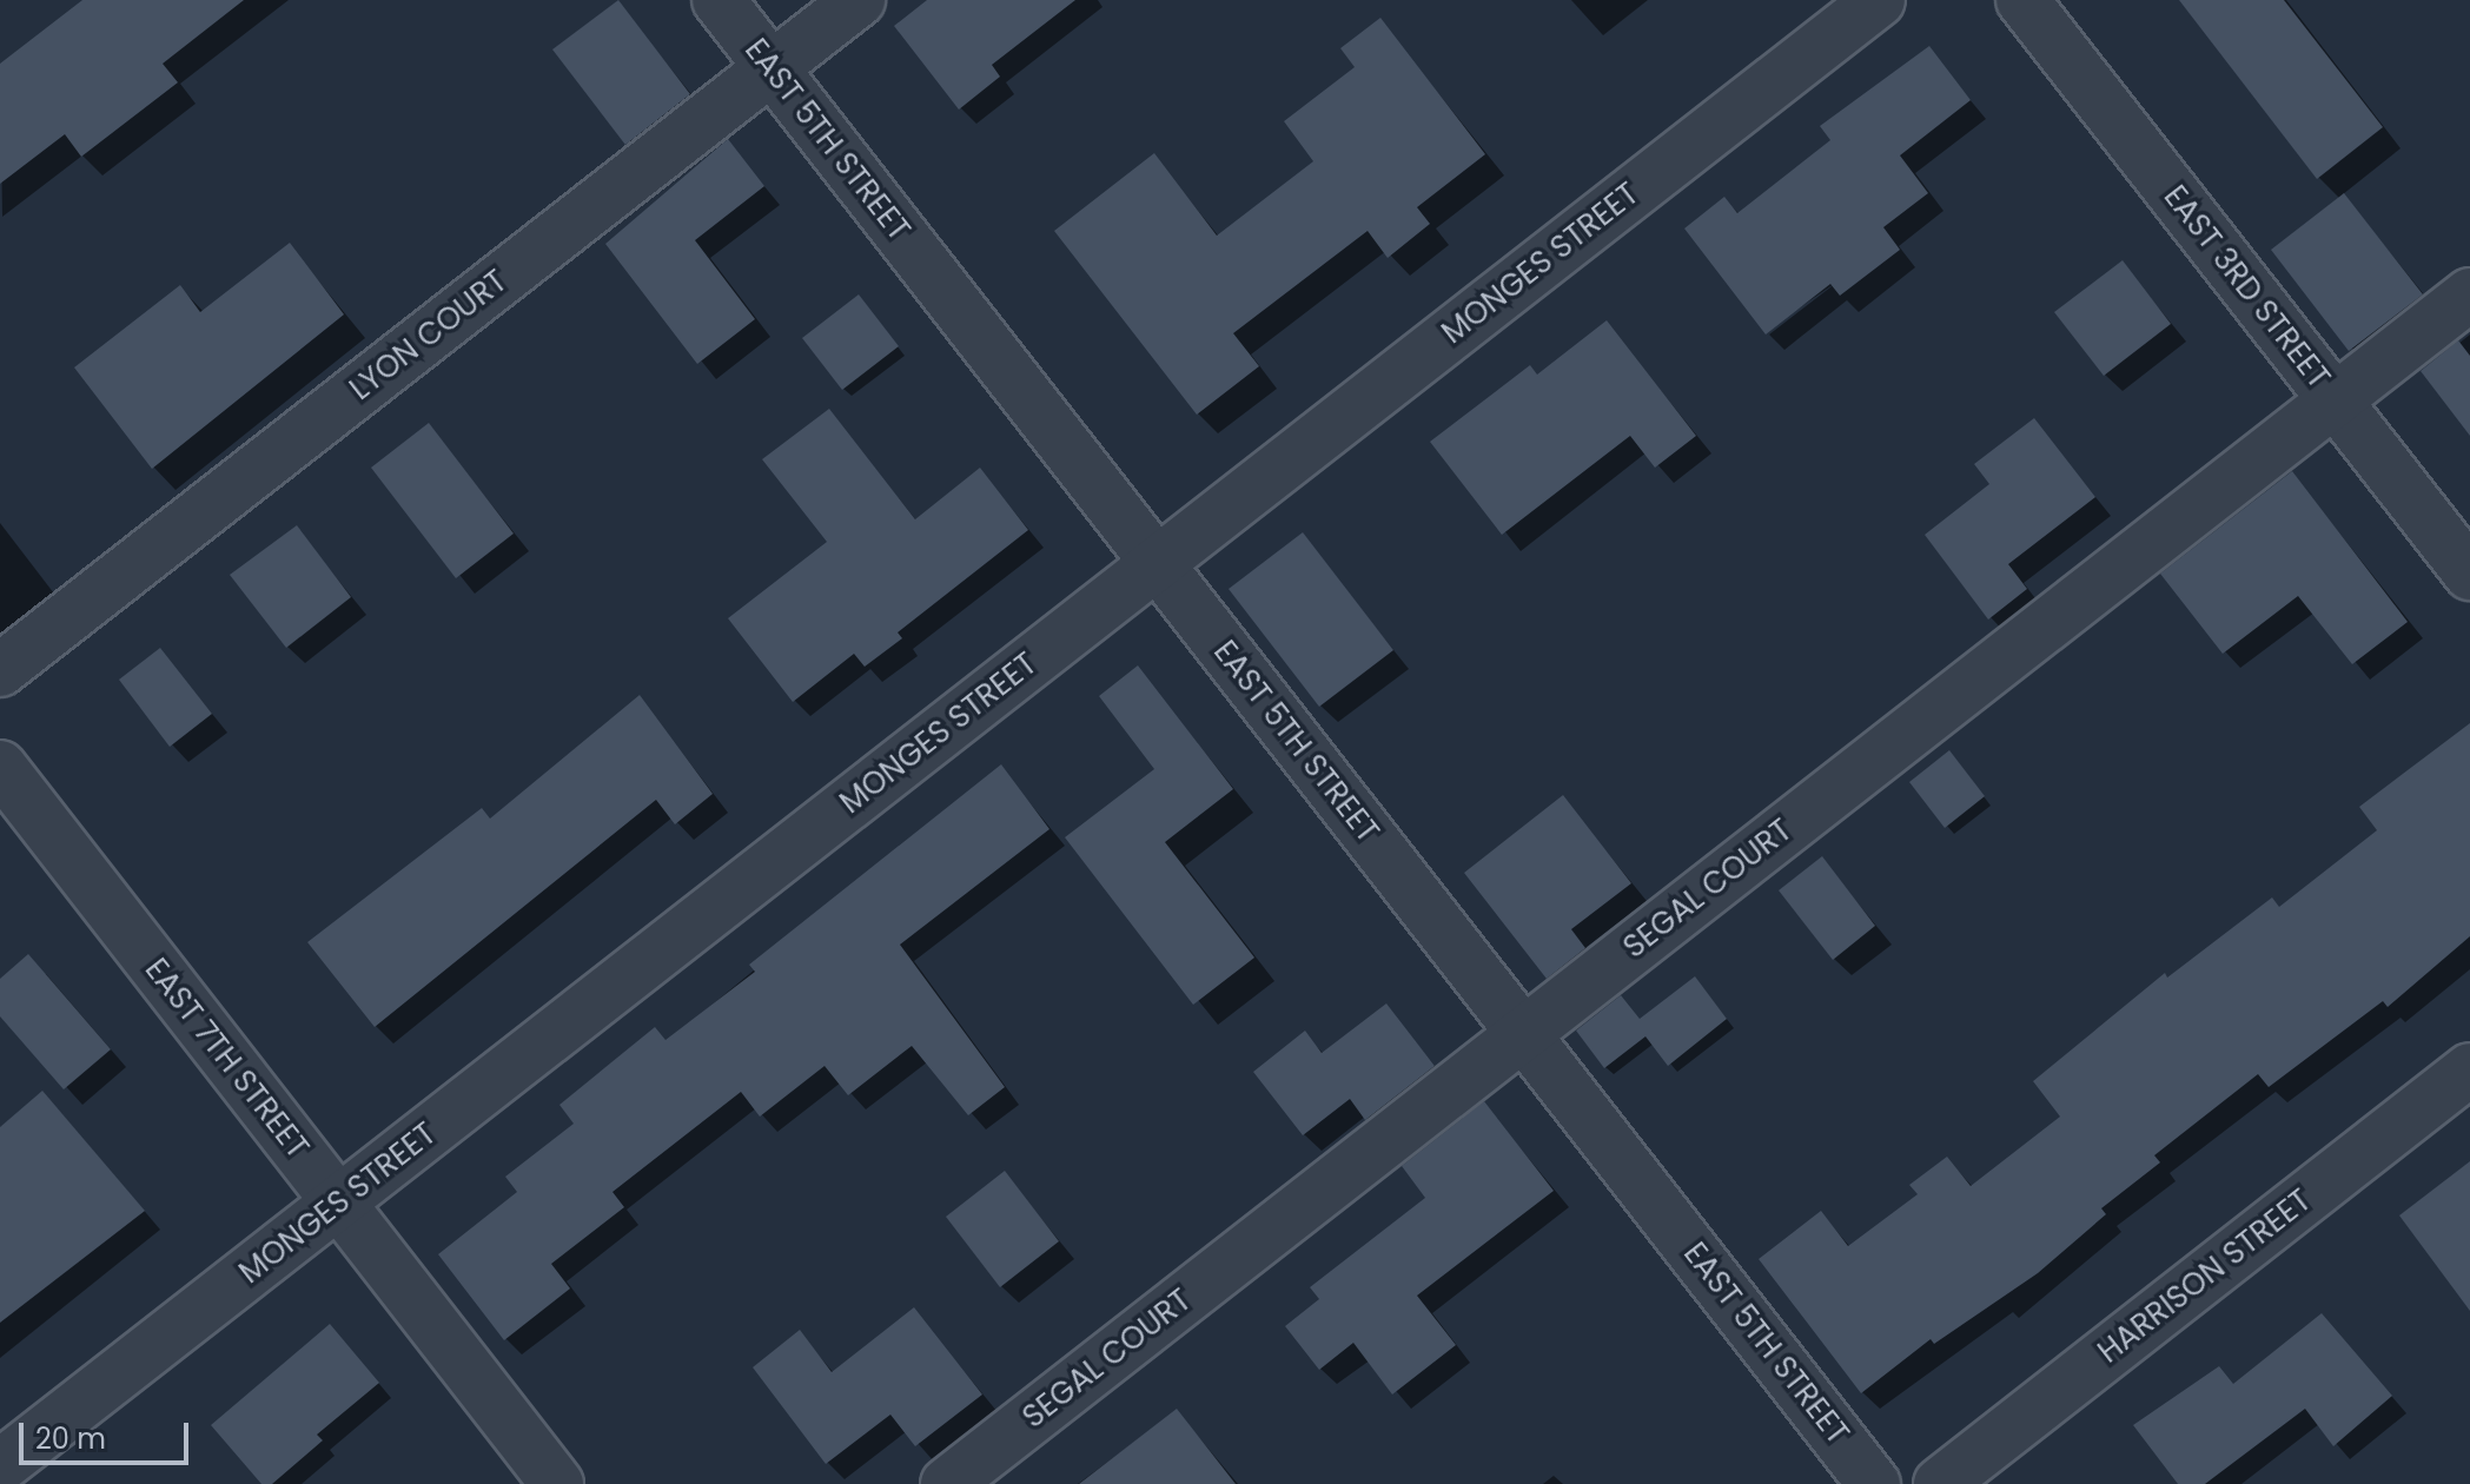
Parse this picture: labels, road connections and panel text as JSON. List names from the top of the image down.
{
  "streets": {
    "street": [
      "EAST 5TH STREET",
      "MONGES STREET",
      "EAST 3RD STREET",
      "LYON COURT",
      "SEGAL COURT",
      "EAST 7TH STREET",
      "HARRISON STREET"
    ]
  },
  "crossings": [
    ["EAST 5TH STREET", "MONGES STREET"],
    ["EAST 5TH STREET", "LYON COURT"],
    ["EAST 5TH STREET", "SEGAL COURT"],
    ["MONGES STREET", "EAST 7TH STREET"],
    ["EAST 3RD STREET", "SEGAL COURT"]
  ],
  "scale_bar": "20 m"
}
